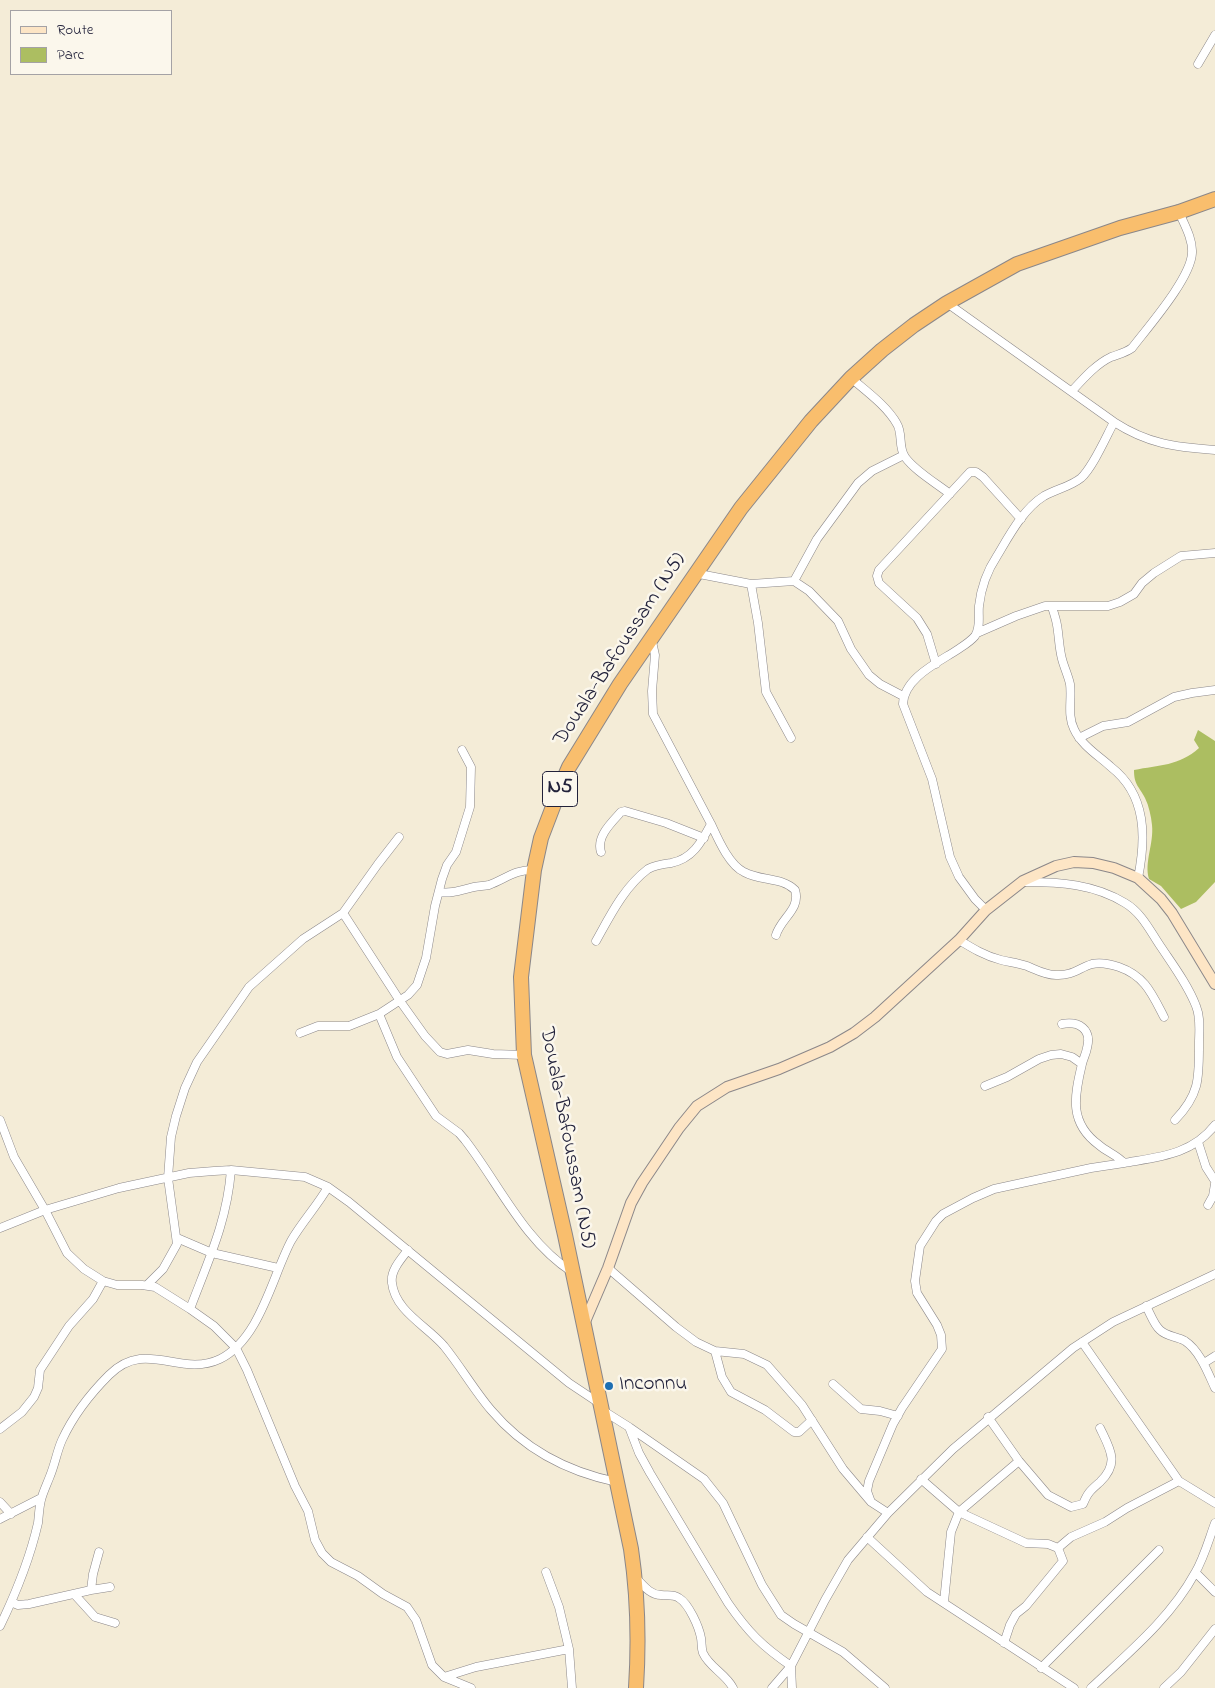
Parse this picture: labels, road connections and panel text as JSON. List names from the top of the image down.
{
  "streets": {
    "highway": ["Douala-Bafoussam (N5)", "N5"]
  },
  "places": ["Inconnu"],
  "legend": ["Route", "Parc"]
}
